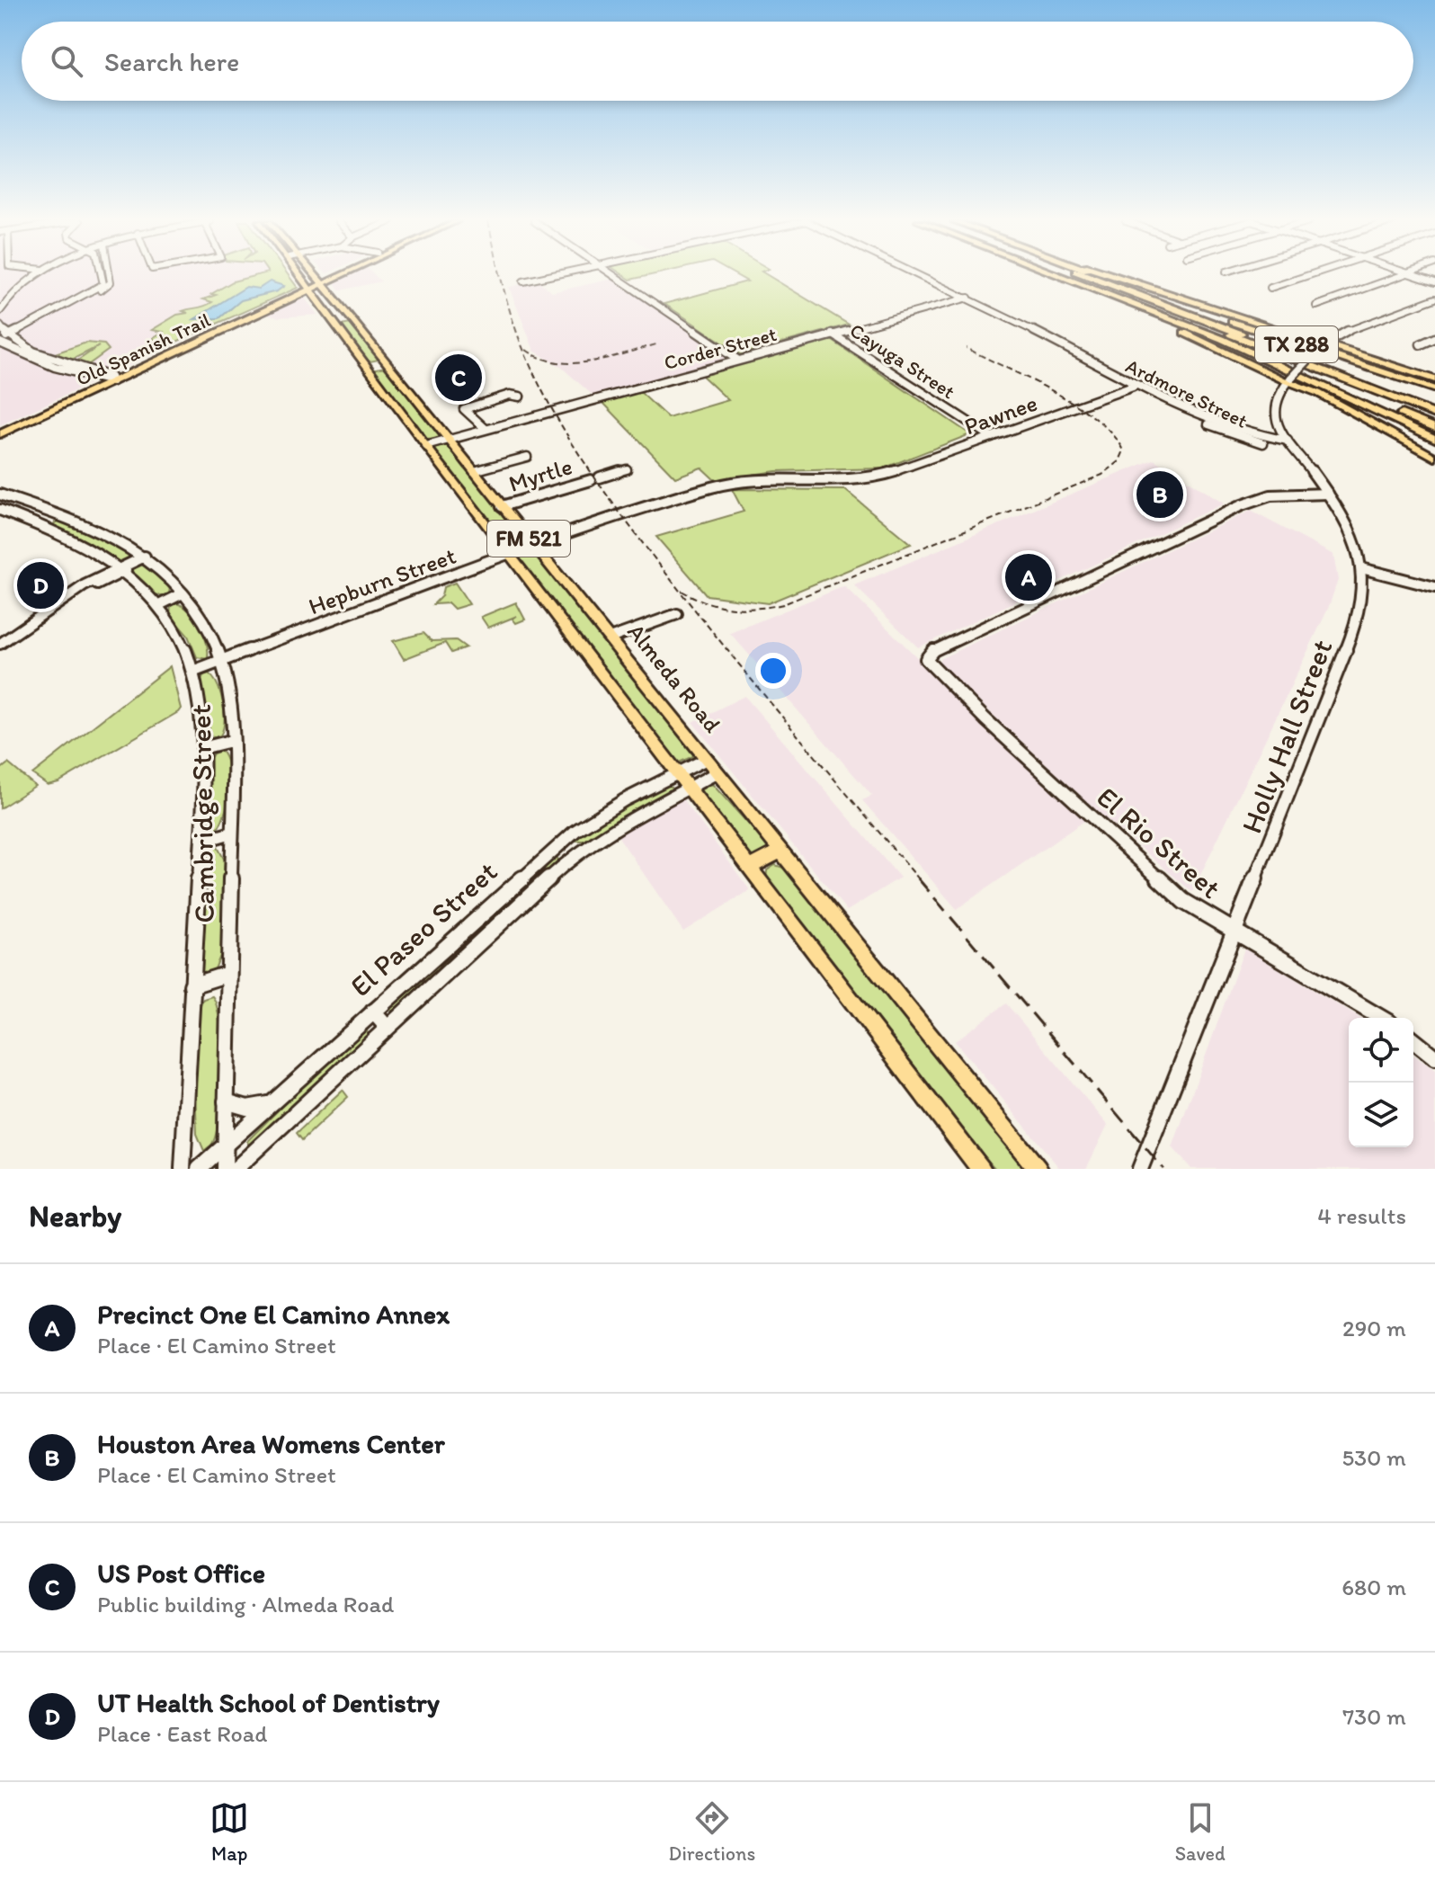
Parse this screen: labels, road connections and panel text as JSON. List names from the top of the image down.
{
  "streets": {
    "highway": ["TX 288"],
    "main road": ["Old Spanish Trail", "FM 521", "Almeda Road"],
    "street": [
      "Corder Street",
      "Cayuga Street",
      "Ardmore Street",
      "Pawnee",
      "Myrtle",
      "Hepburn Street",
      "Holly Hall Street",
      "Cambridge Street",
      "El Rio Street",
      "El Paseo Street"
    ]
  },
  "crossings": [
    ["Corder Street", "Cayuga Street"],
    ["Corder Street", "Ardmore Street"],
    ["Corder Street", "FM 521"],
    ["Corder Street", "Almeda Road"],
    ["Old Spanish Trail", "FM 521"],
    ["Old Spanish Trail", "Almeda Road"],
    ["Cayuga Street", "Pawnee"],
    ["Ardmore Street", "Pawnee"],
    ["Ardmore Street", "Holly Hall Street"],
    ["Pawnee", "Hepburn Street"],
    ["Myrtle", "Almeda Road"],
    ["FM 521", "Hepburn Street"],
    ["FM 521", "El Paseo Street"],
    ["Hepburn Street", "Almeda Road"],
    ["Hepburn Street", "Cambridge Street"],
    ["Almeda Road", "El Paseo Street"],
    ["Holly Hall Street", "El Rio Street"],
    ["Cambridge Street", "El Paseo Street"]
  ],
  "page": {
    "search": "Search here",
    "pins": [
      "C",
      "B",
      "A",
      "D"
    ],
    "heading": ["Nearby", "4 results"],
    "list": [
      {
        "mark": "A",
        "name": "Precinct One El Camino Annex",
        "note": "Place · El Camino Street",
        "value": "290 m"
      },
      {
        "mark": "B",
        "name": "Houston Area Womens Center",
        "note": "Place · El Camino Street",
        "value": "530 m"
      },
      {
        "mark": "C",
        "name": "US Post Office",
        "note": "Public building · Almeda Road",
        "value": "680 m"
      },
      {
        "mark": "D",
        "name": "UT Health School of Dentistry",
        "note": "Place · East Road",
        "value": "730 m"
      }
    ],
    "nav": ["Map", "Directions", "Saved"]
  }
}
